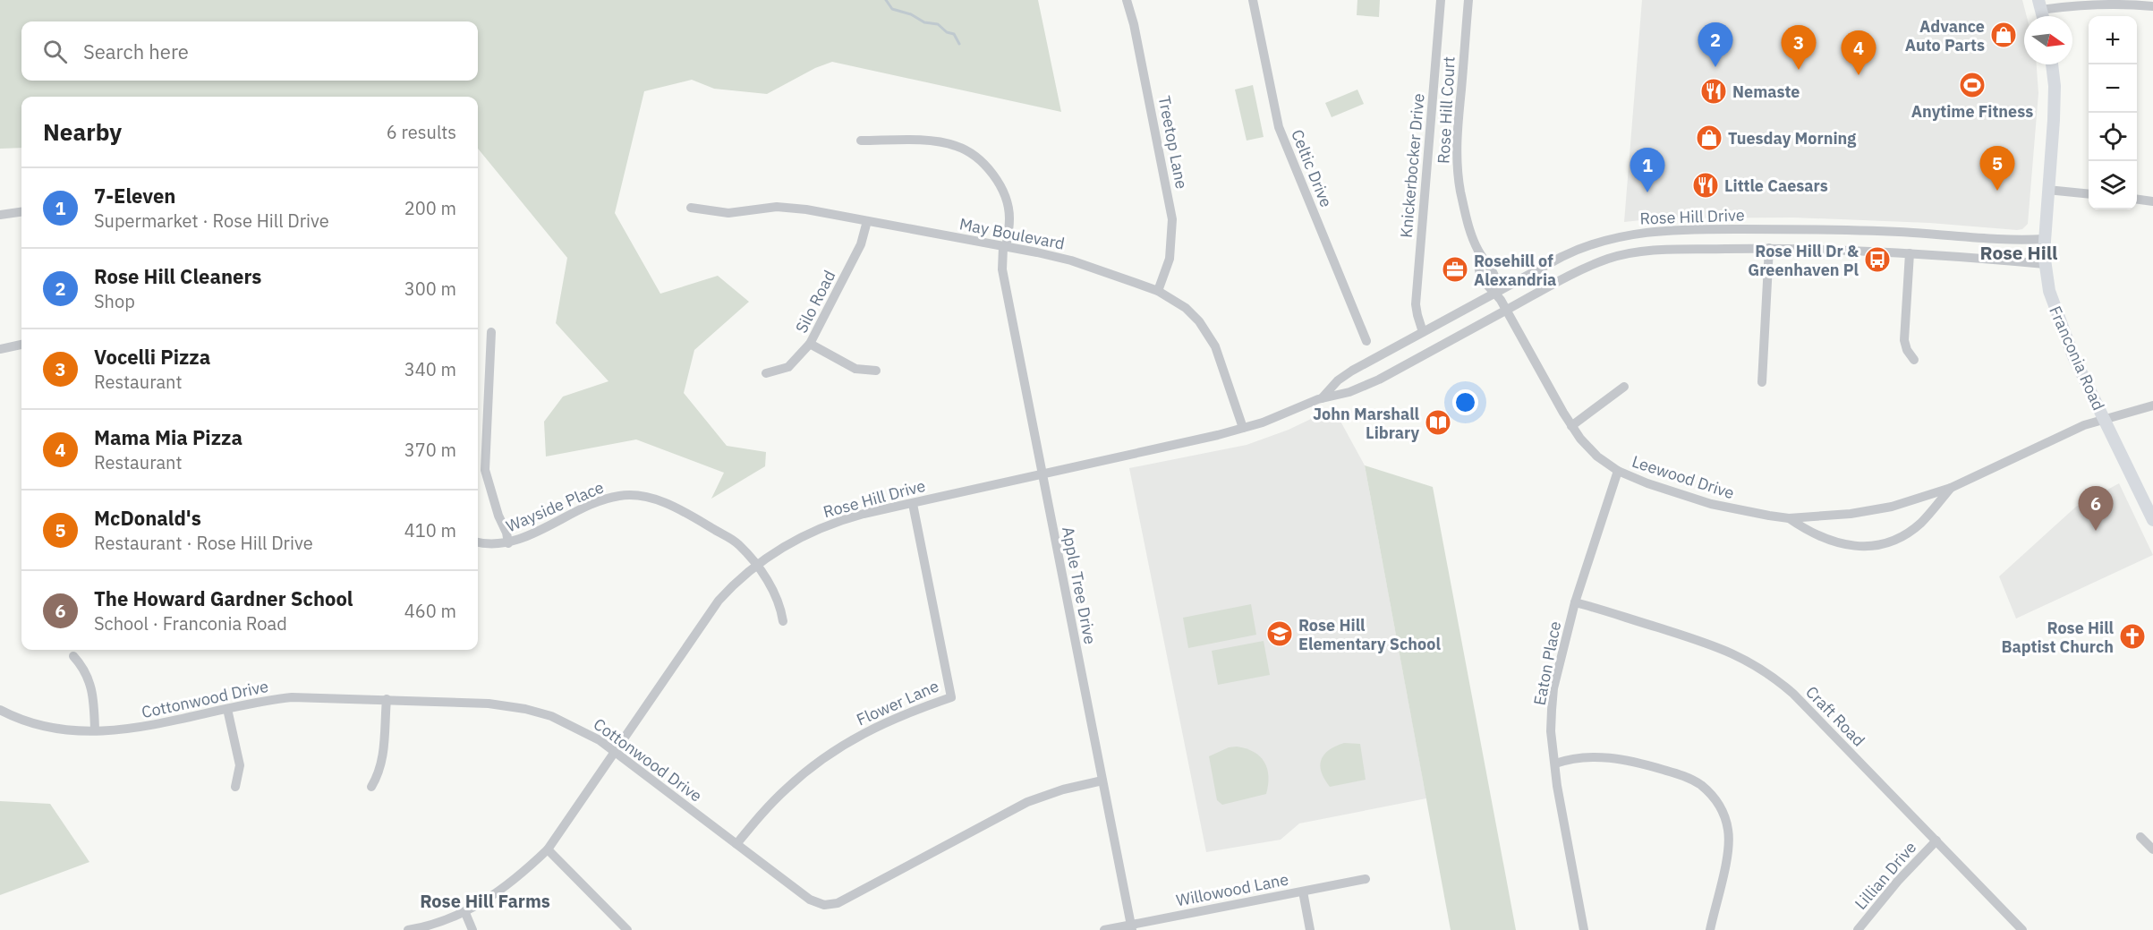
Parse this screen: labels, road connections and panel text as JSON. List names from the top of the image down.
{
  "streets": {
    "main road": ["Franconia Road"],
    "street": [
      "Rose Hill Court",
      "Treetop Lane",
      "Knickerbocker Drive",
      "Celtic Drive",
      "Rose Hill Drive",
      "May Boulevard",
      "Silo Road",
      "Leewood Drive",
      "Wayside Place",
      "Apple Tree Drive",
      "Eaton Place",
      "Cottonwood Drive",
      "Flower Lane",
      "Craft Road",
      "Lillian Drive",
      "Willowood Lane"
    ]
  },
  "crossings": [
    ["Rose Hill Court", "Rose Hill Drive"],
    ["Rose Hill Court", "Leewood Drive"],
    ["Treetop Lane", "May Boulevard"],
    ["Knickerbocker Drive", "Rose Hill Drive"],
    ["Rose Hill Drive", "May Boulevard"],
    ["Rose Hill Drive", "Franconia Road"],
    ["Rose Hill Drive", "Leewood Drive"],
    ["Rose Hill Drive", "Wayside Place"],
    ["Rose Hill Drive", "Apple Tree Drive"],
    ["Rose Hill Drive", "Cottonwood Drive"],
    ["Rose Hill Drive", "Flower Lane"],
    ["May Boulevard", "Silo Road"],
    ["May Boulevard", "Apple Tree Drive"],
    ["Franconia Road", "Leewood Drive"],
    ["Leewood Drive", "Eaton Place"],
    ["Apple Tree Drive", "Cottonwood Drive"],
    ["Apple Tree Drive", "Willowood Lane"],
    ["Eaton Place", "Craft Road"],
    ["Cottonwood Drive", "Flower Lane"],
    ["Craft Road", "Lillian Drive"]
  ],
  "districts": ["Rose Hill", "Rose Hill Farms"],
  "places": {
    "shop": ["Advance Auto Parts", "Tuesday Morning"],
    "sports": ["Anytime Fitness"],
    "restaurant": ["Nemaste", "Little Caesars"],
    "bus stop": ["Rose Hill Dr & Greenhaven Pl"],
    "office": ["Rosehill of Alexandria"],
    "library": ["John Marshall Library"],
    "school or university": ["Rose Hill Elementary School"],
    "church": ["Rose Hill Baptist Church"]
  },
  "north": "right",
  "page": {
    "map_buttons": ["+", "−"],
    "search": "Search here",
    "pins": [
      "2",
      "3",
      "4",
      "5",
      "1",
      "6"
    ],
    "heading": ["Nearby", "6 results"],
    "list": [
      {
        "mark": "1",
        "name": "7-Eleven",
        "note": "Supermarket · Rose Hill Drive",
        "value": "200 m"
      },
      {
        "mark": "2",
        "name": "Rose Hill Cleaners",
        "note": "Shop",
        "value": "300 m"
      },
      {
        "mark": "3",
        "name": "Vocelli Pizza",
        "note": "Restaurant",
        "value": "340 m"
      },
      {
        "mark": "4",
        "name": "Mama Mia Pizza",
        "note": "Restaurant",
        "value": "370 m"
      },
      {
        "mark": "5",
        "name": "McDonald's",
        "note": "Restaurant · Rose Hill Drive",
        "value": "410 m"
      },
      {
        "mark": "6",
        "name": "The Howard Gardner School",
        "note": "School · Franconia Road",
        "value": "460 m"
      }
    ]
  }
}
